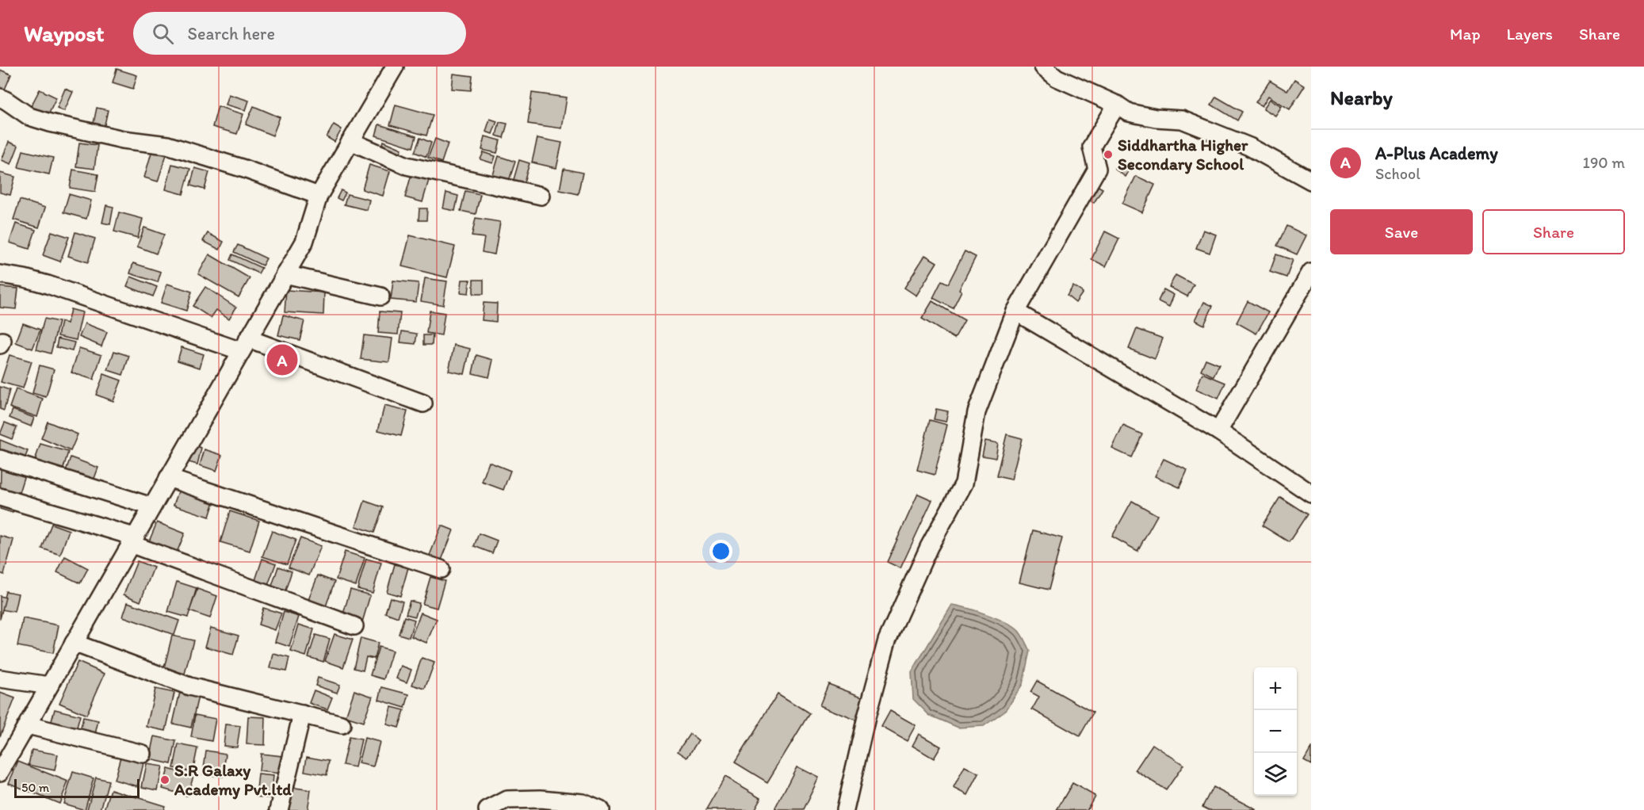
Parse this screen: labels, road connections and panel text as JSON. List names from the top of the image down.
{
  "places": ["Siddhartha Higher Secondary School", "S.R Galaxy Academy Pvt.ltd"],
  "scale_bar": "50 m",
  "page": {
    "header": "Waypost",
    "search": "Search here",
    "nav": ["Map", "Layers", "Share"],
    "heading": "Nearby",
    "list": [
      {
        "mark": "A",
        "name": "A-Plus Academy",
        "note": "School",
        "value": "190 m"
      }
    ],
    "buttons": ["Save", "Share"],
    "pins": "A",
    "map_buttons": ["+", "−"],
    "scale": "50 m"
  }
}
